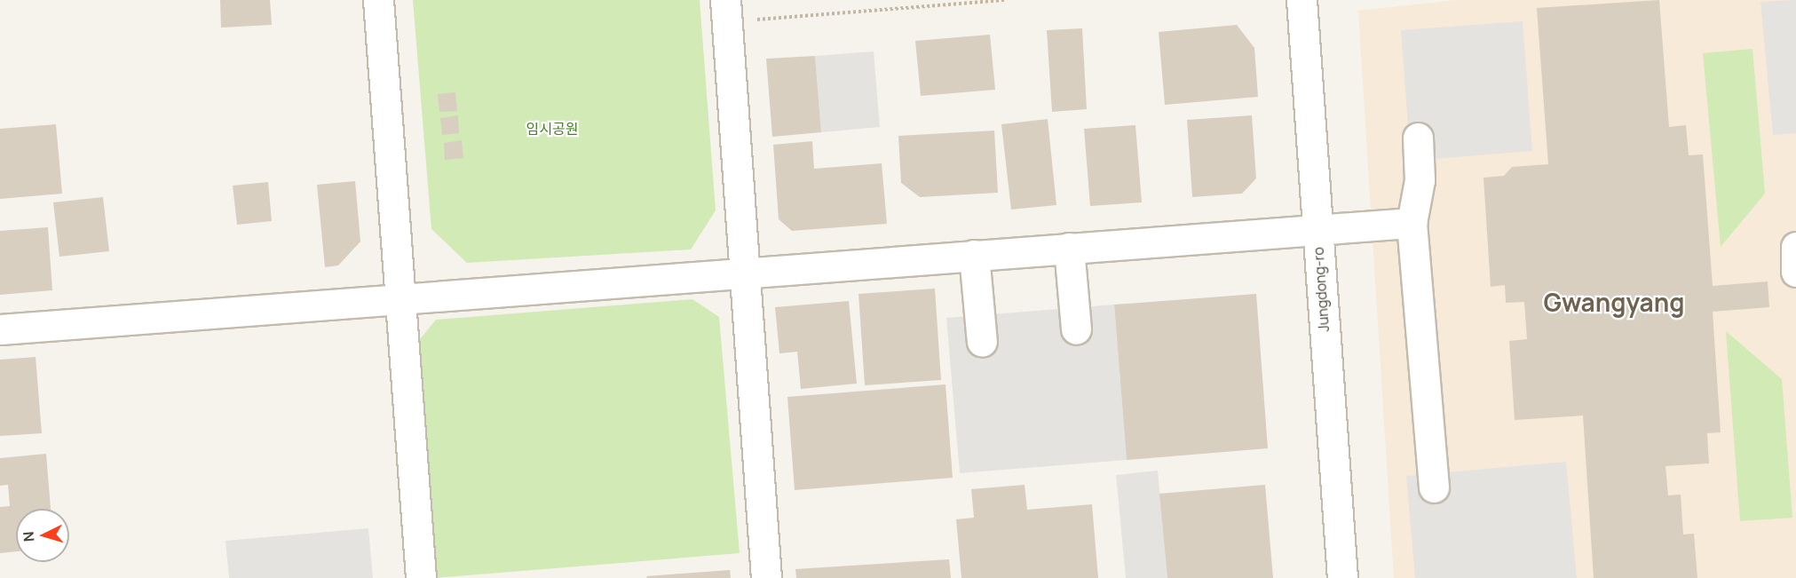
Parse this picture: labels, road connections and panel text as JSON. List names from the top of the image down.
{
  "streets": {
    "street": ["Jungdong-ro"]
  },
  "districts": ["Gwangyang"],
  "parks": ["임시공원"],
  "north": "left"
}
